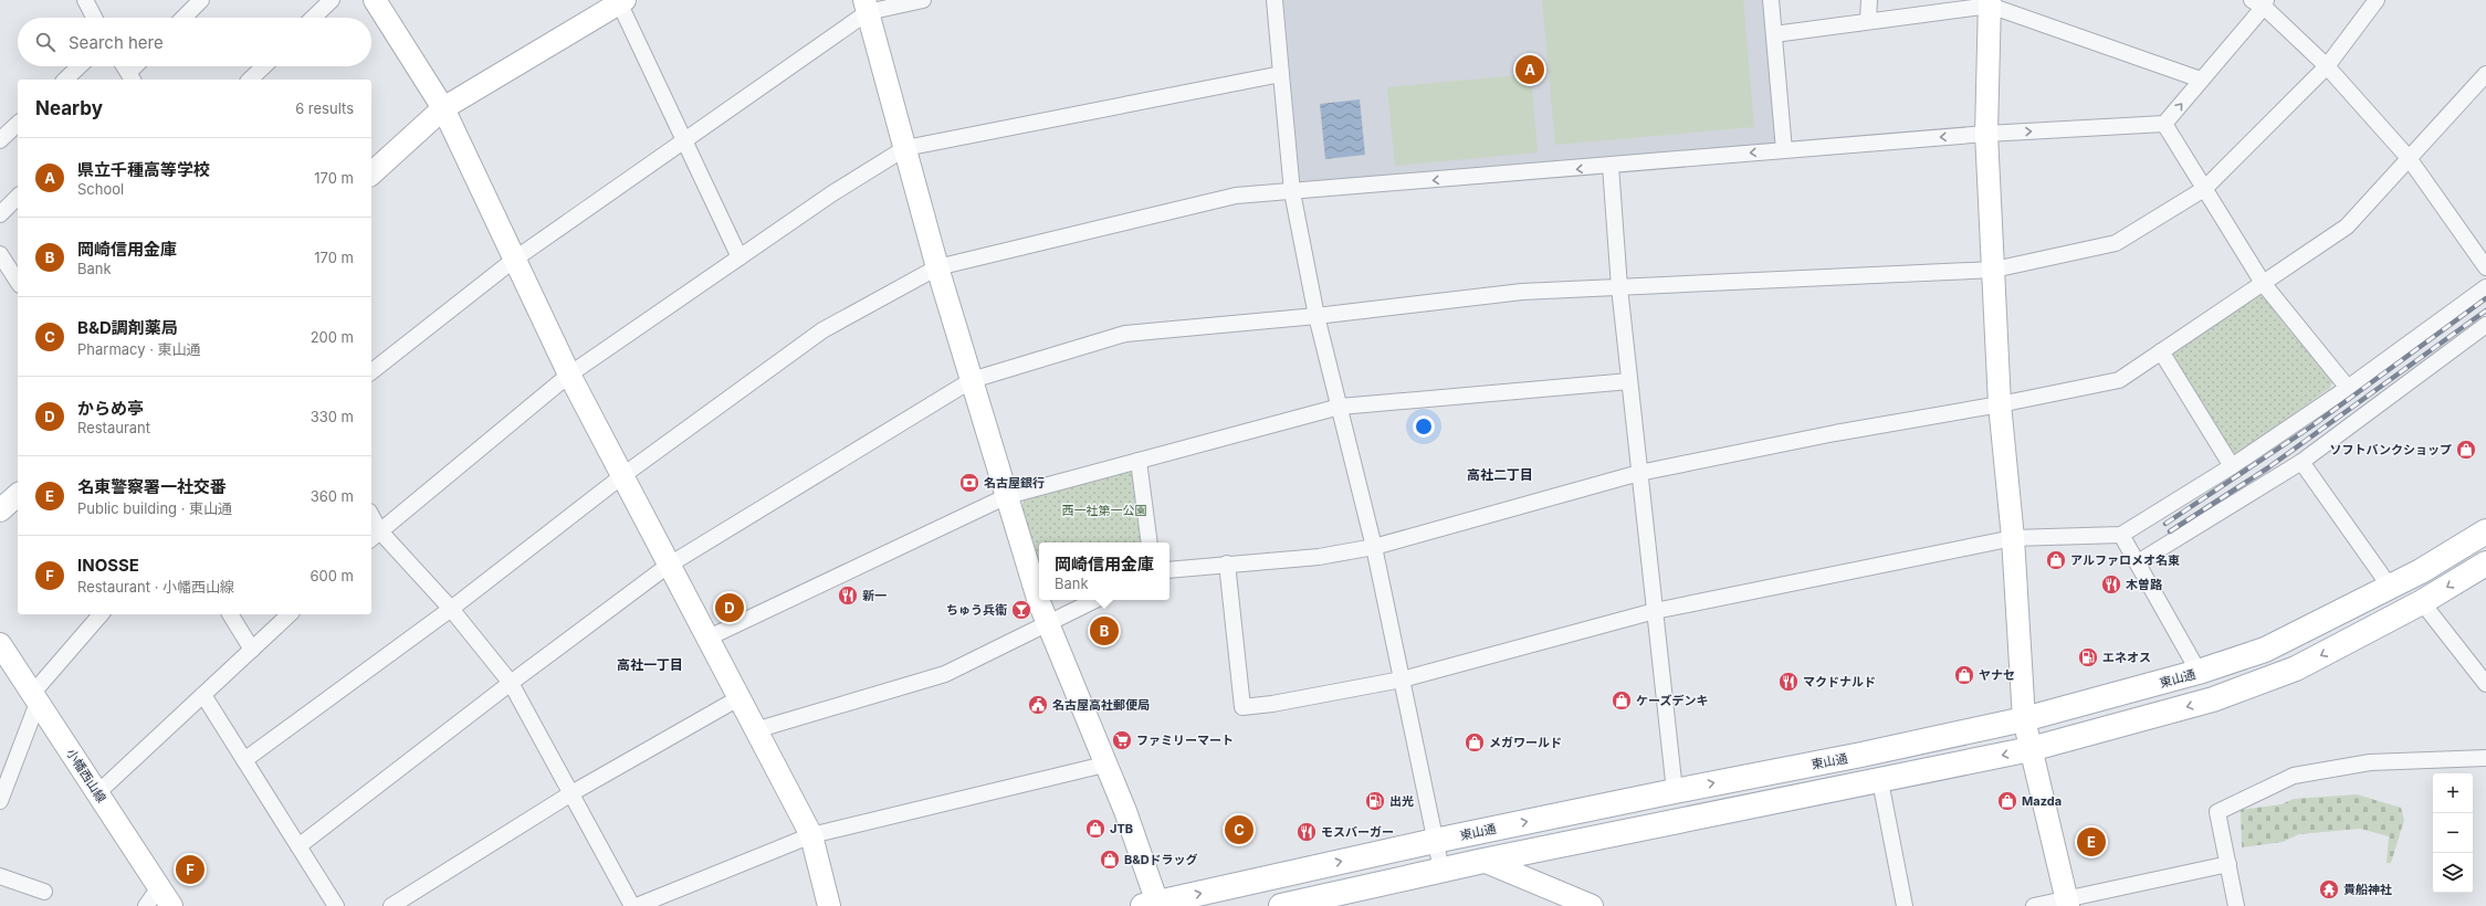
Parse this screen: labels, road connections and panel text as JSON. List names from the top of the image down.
{
  "streets": {
    "main road": ["東山通"],
    "street": ["小幡西山線"]
  },
  "districts": ["高社二丁目", "高社一丁目"],
  "parks": ["西一社第一公園"],
  "places": {
    "shop": [
      "ソフトバンクショップ",
      "アルファロメオ名東",
      "ヤナセ",
      "ケーズデンキ",
      "メガワールド",
      "Mazda",
      "JTB",
      "B&Dドラッグ"
    ],
    "bank": ["名古屋銀行"],
    "restaurant": [
      "木曽路",
      "新一",
      "マクドナルド",
      "モスバーガー"
    ],
    "bar": ["ちゅう兵衞"],
    "fuel station": ["エネオス", "出光"],
    "public building": ["名古屋高社郵便局"],
    "supermarket": ["ファミリーマート"],
    "temple": ["貴船神社"]
  },
  "page": {
    "search": "Search here",
    "pins": [
      "A",
      "D",
      "B",
      "C",
      "E",
      "F"
    ],
    "heading": ["Nearby", "6 results"],
    "list": [
      {
        "mark": "A",
        "name": "県立千種高等学校",
        "note": "School",
        "value": "170 m"
      },
      {
        "mark": "B",
        "name": "岡崎信用金庫",
        "note": "Bank",
        "value": "170 m"
      },
      {
        "mark": "C",
        "name": "B&D調剤薬局",
        "note": "Pharmacy · 東山通",
        "value": "200 m"
      },
      {
        "mark": "D",
        "name": "からめ亭",
        "note": "Restaurant",
        "value": "330 m"
      },
      {
        "mark": "E",
        "name": "名東警察署一社交番",
        "note": "Public building · 東山通",
        "value": "360 m"
      },
      {
        "mark": "F",
        "name": "INOSSE",
        "note": "Restaurant · 小幡西山線",
        "value": "600 m"
      }
    ],
    "popup": ["岡崎信用金庫", "Bank"],
    "map_buttons": ["+", "−"]
  }
}
